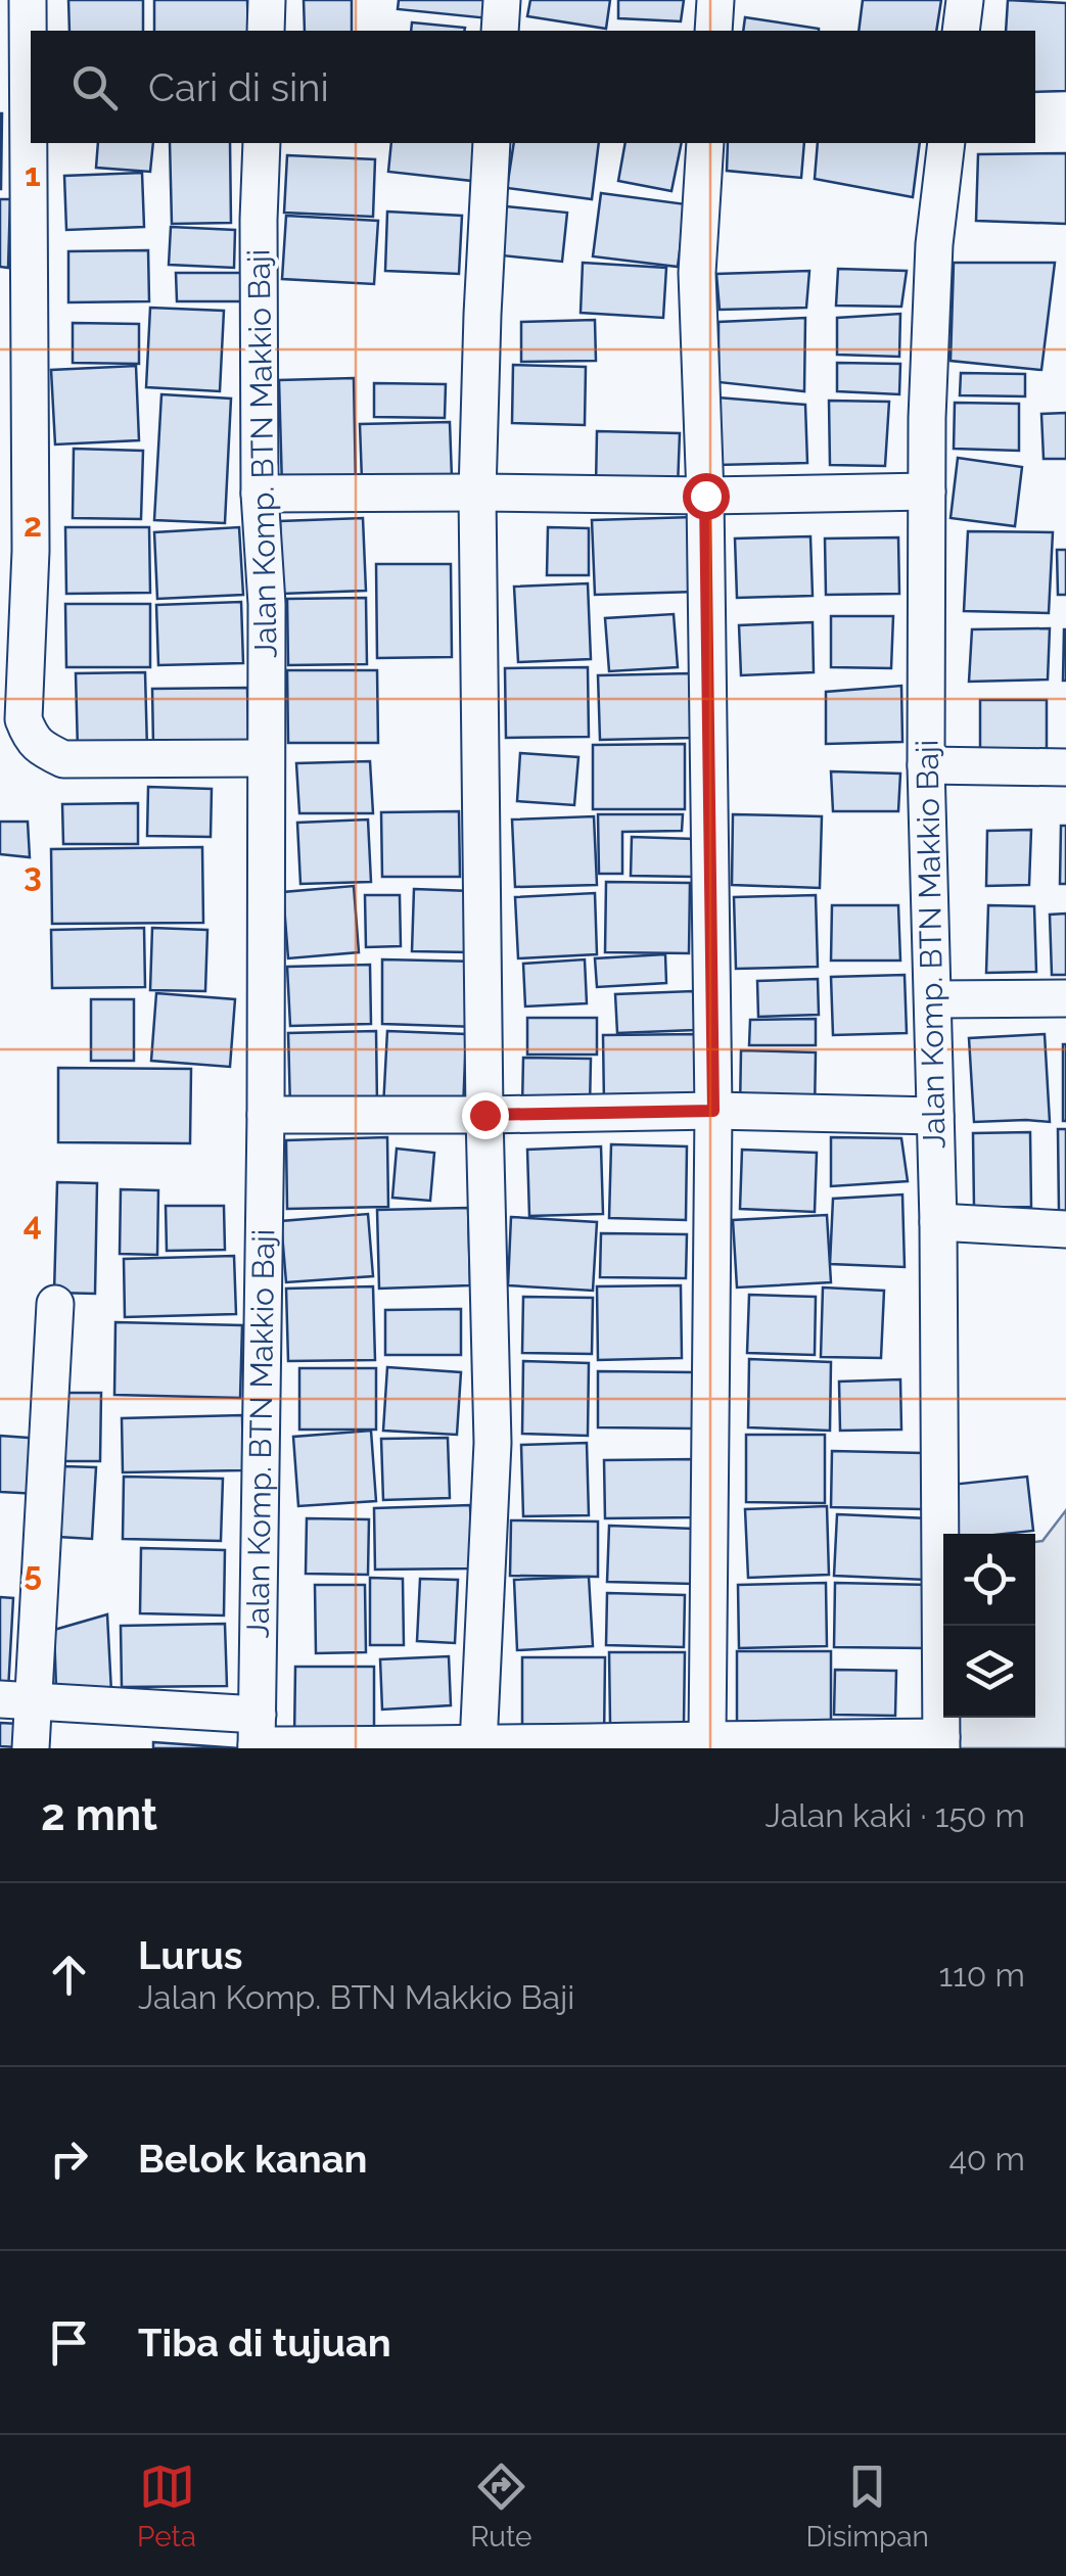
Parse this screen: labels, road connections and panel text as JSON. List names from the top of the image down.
{
  "streets": {
    "street": ["Jalan Komp. BTN Makkio Baji"]
  },
  "page": {
    "search": "Cari di sini",
    "heading": ["2 mnt", "Jalan kaki · 150 m"],
    "list": [
      ["Lurus", "Jalan Komp. BTN Makkio Baji", "110 m"],
      ["Belok kanan", "40 m"],
      "Tiba di tujuan"
    ],
    "nav": ["Peta", "Rute", "Disimpan"]
  },
  "grid": {
    "rows": [
      "1",
      "2",
      "3",
      "4",
      "5"
    ]
  }
}
